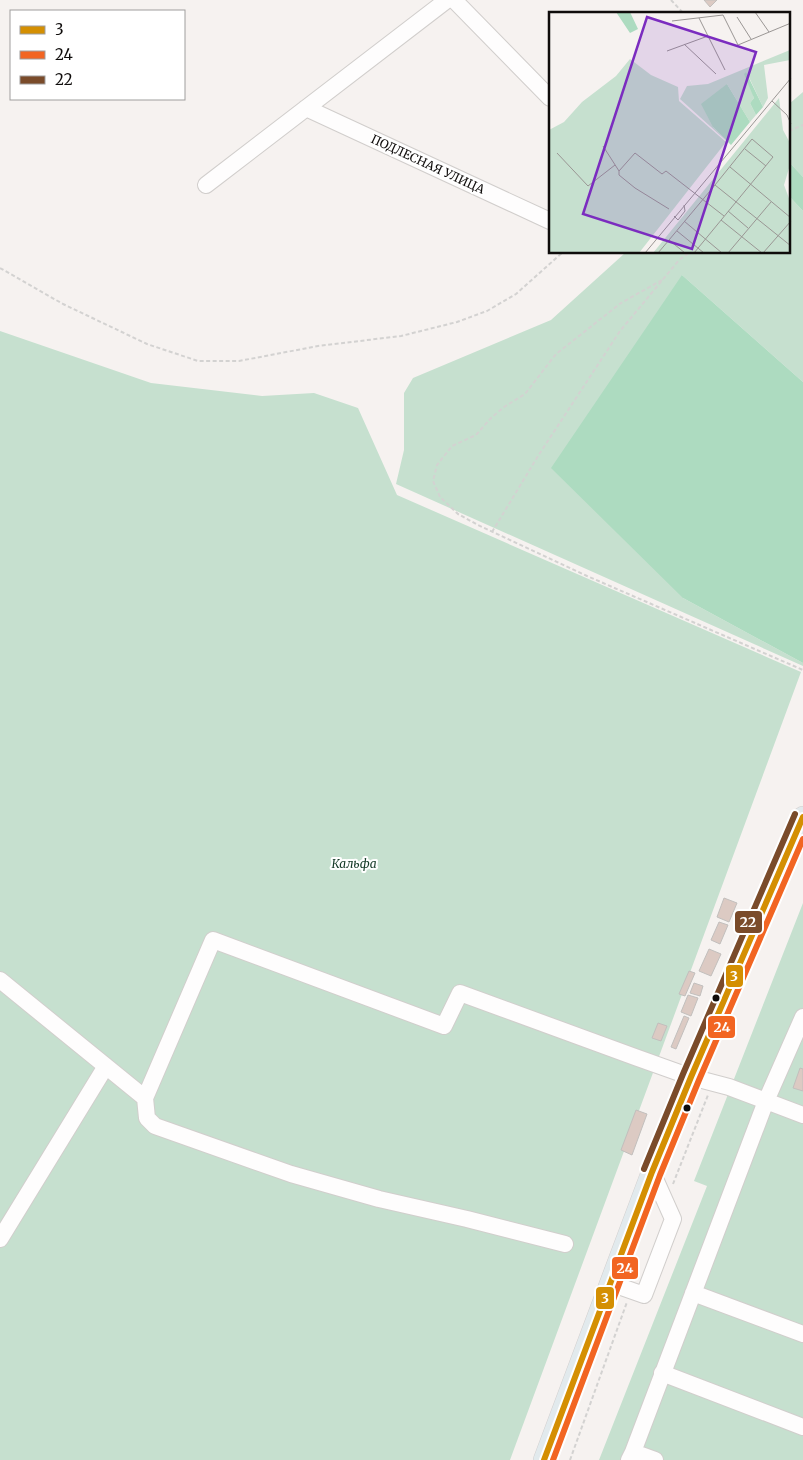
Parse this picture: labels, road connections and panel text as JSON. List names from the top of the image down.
{
  "streets": {
    "street": ["ПОДЛЕСНАЯ УЛИЦА"]
  },
  "parks": ["Кальфа"],
  "lines": ["transit line 22", "transit line 3", "transit line 24"],
  "legend": ["3", "24", "22"]
}
